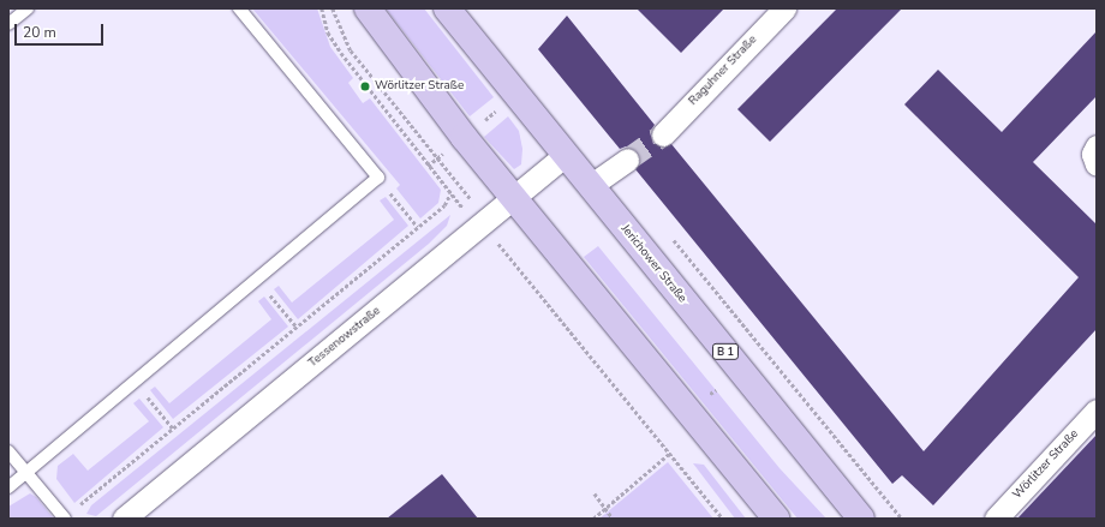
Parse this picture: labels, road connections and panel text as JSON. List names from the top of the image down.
{
  "streets": {
    "main road": ["Jerichower Straße", "B 1"],
    "street": ["Raguhner Straße", "Tessenowstraße", "Wörlitzer Straße"]
  },
  "crossings": [
    ["Jerichower Straße", "Tessenowstraße"]
  ],
  "places": ["Wörlitzer Straße"],
  "scale_bar": "20 m"
}
